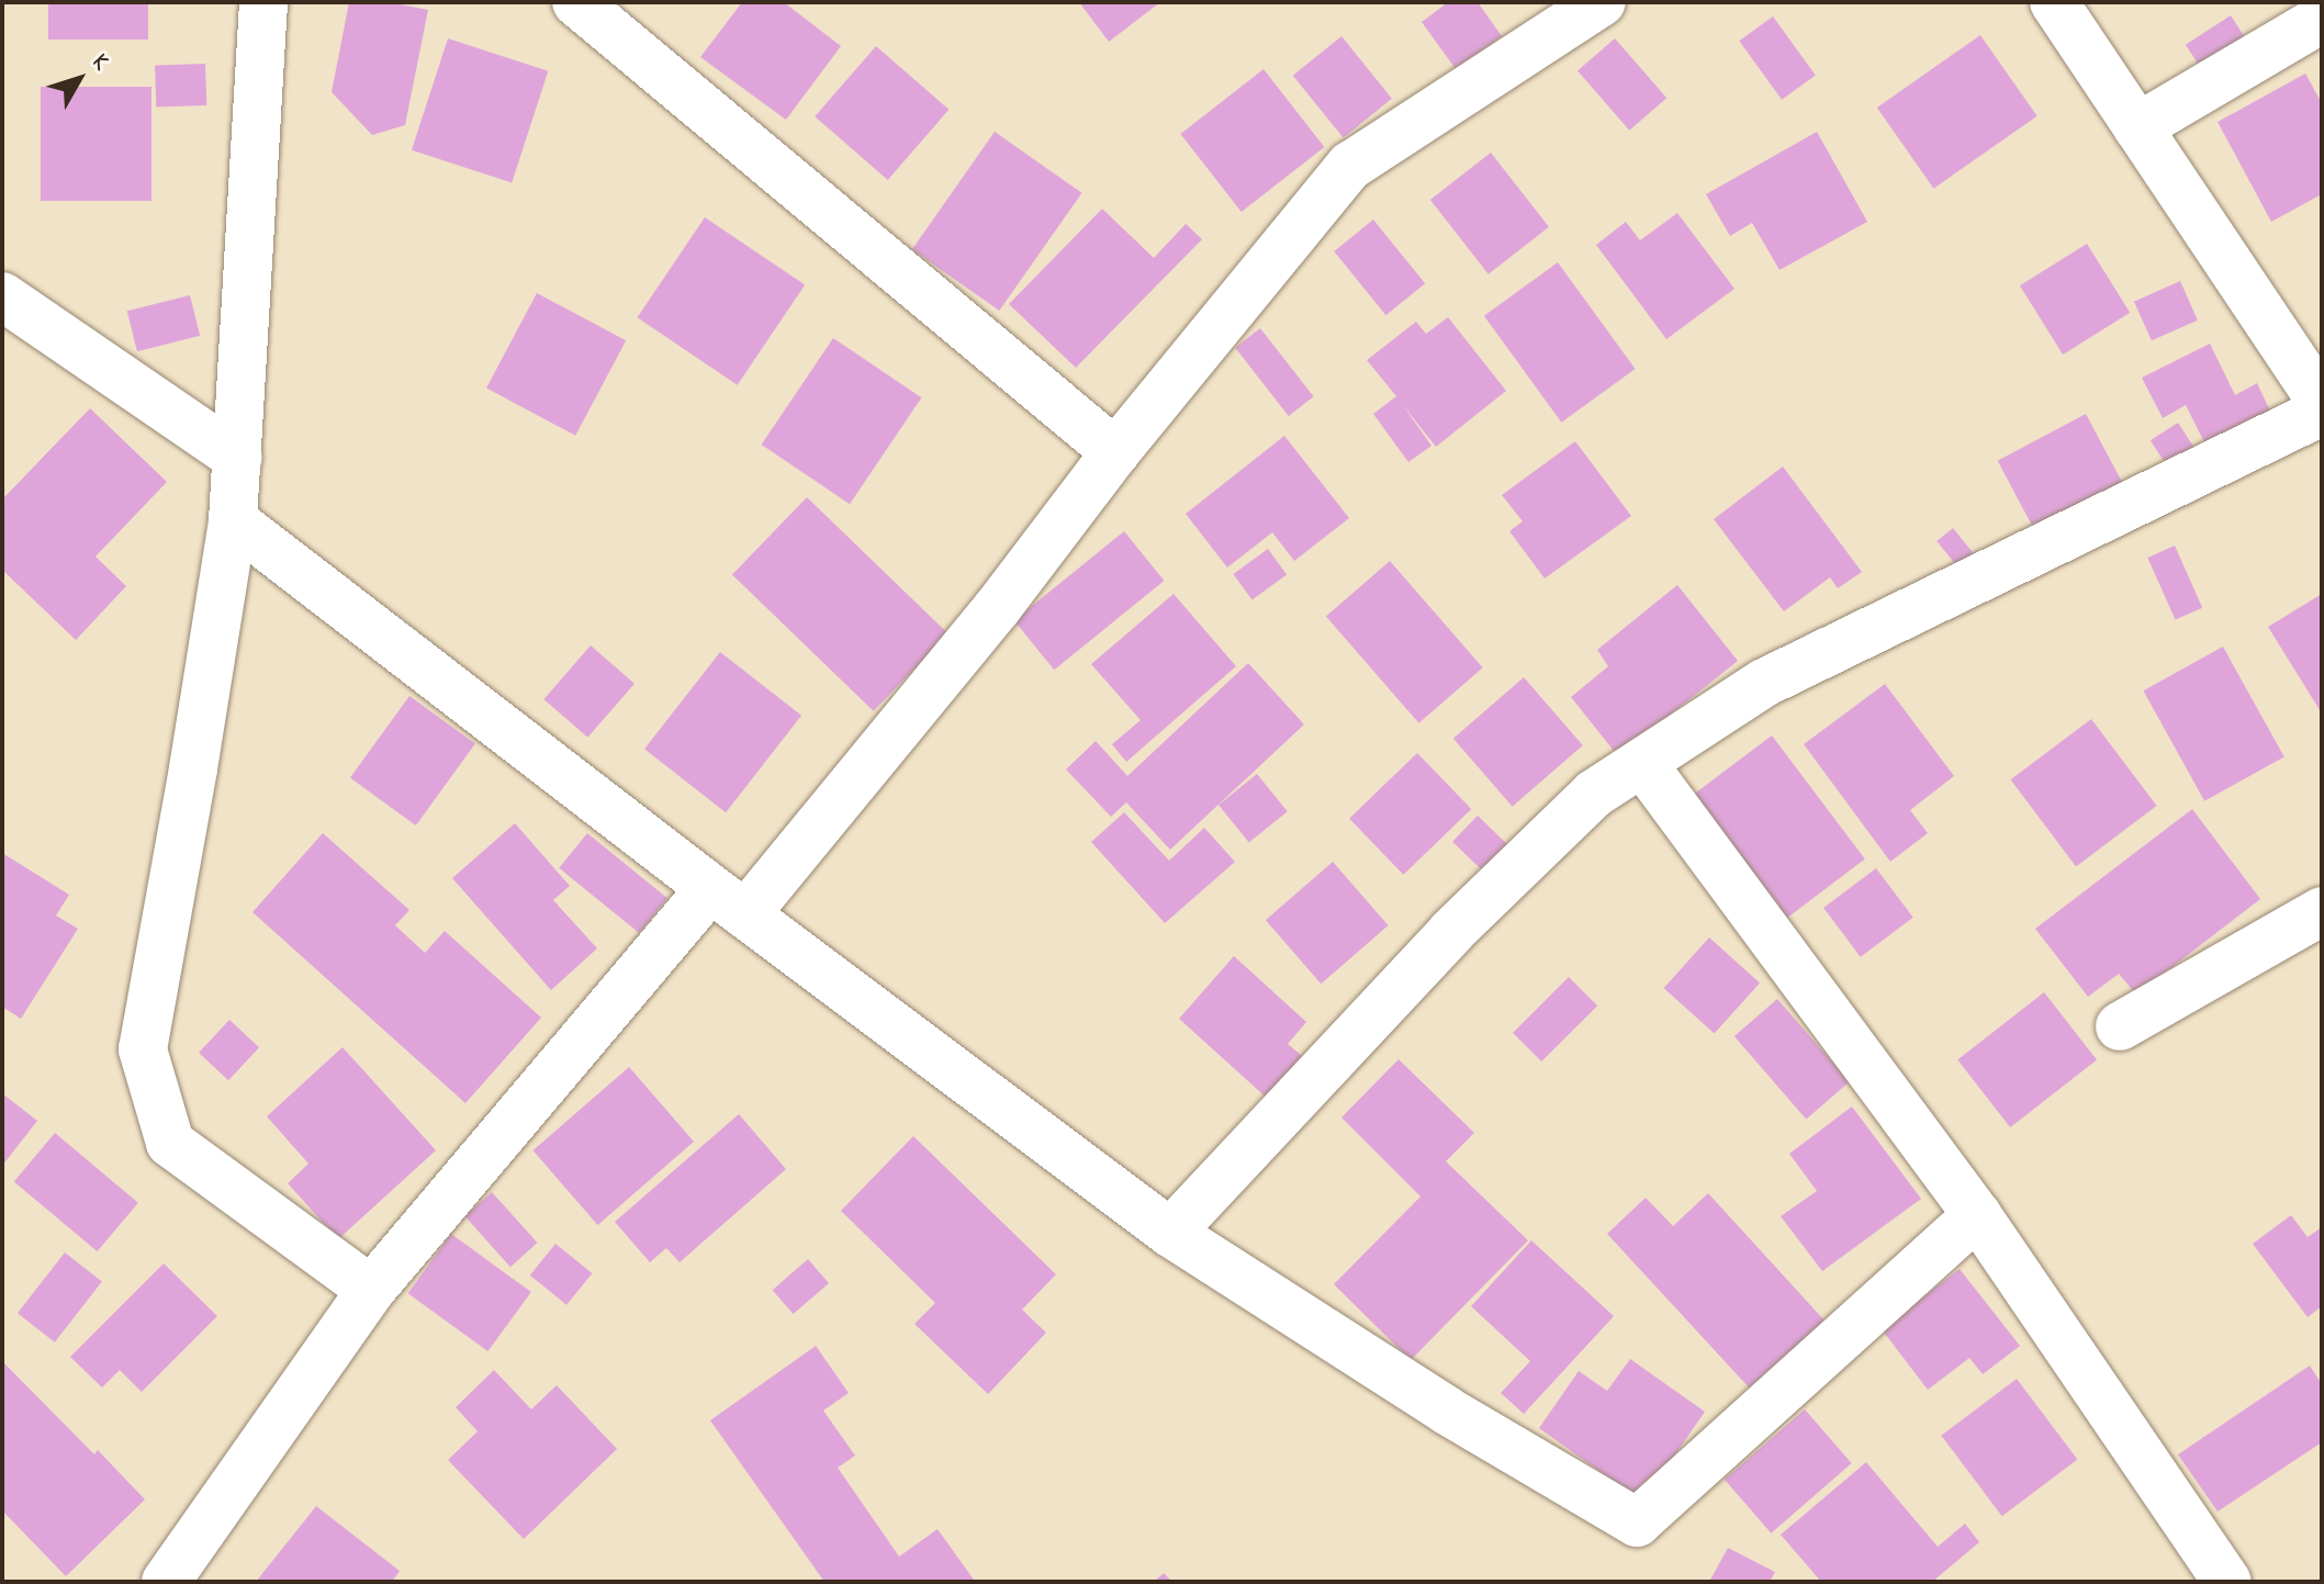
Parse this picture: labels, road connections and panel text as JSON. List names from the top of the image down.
{
  "north": "top right"
}
